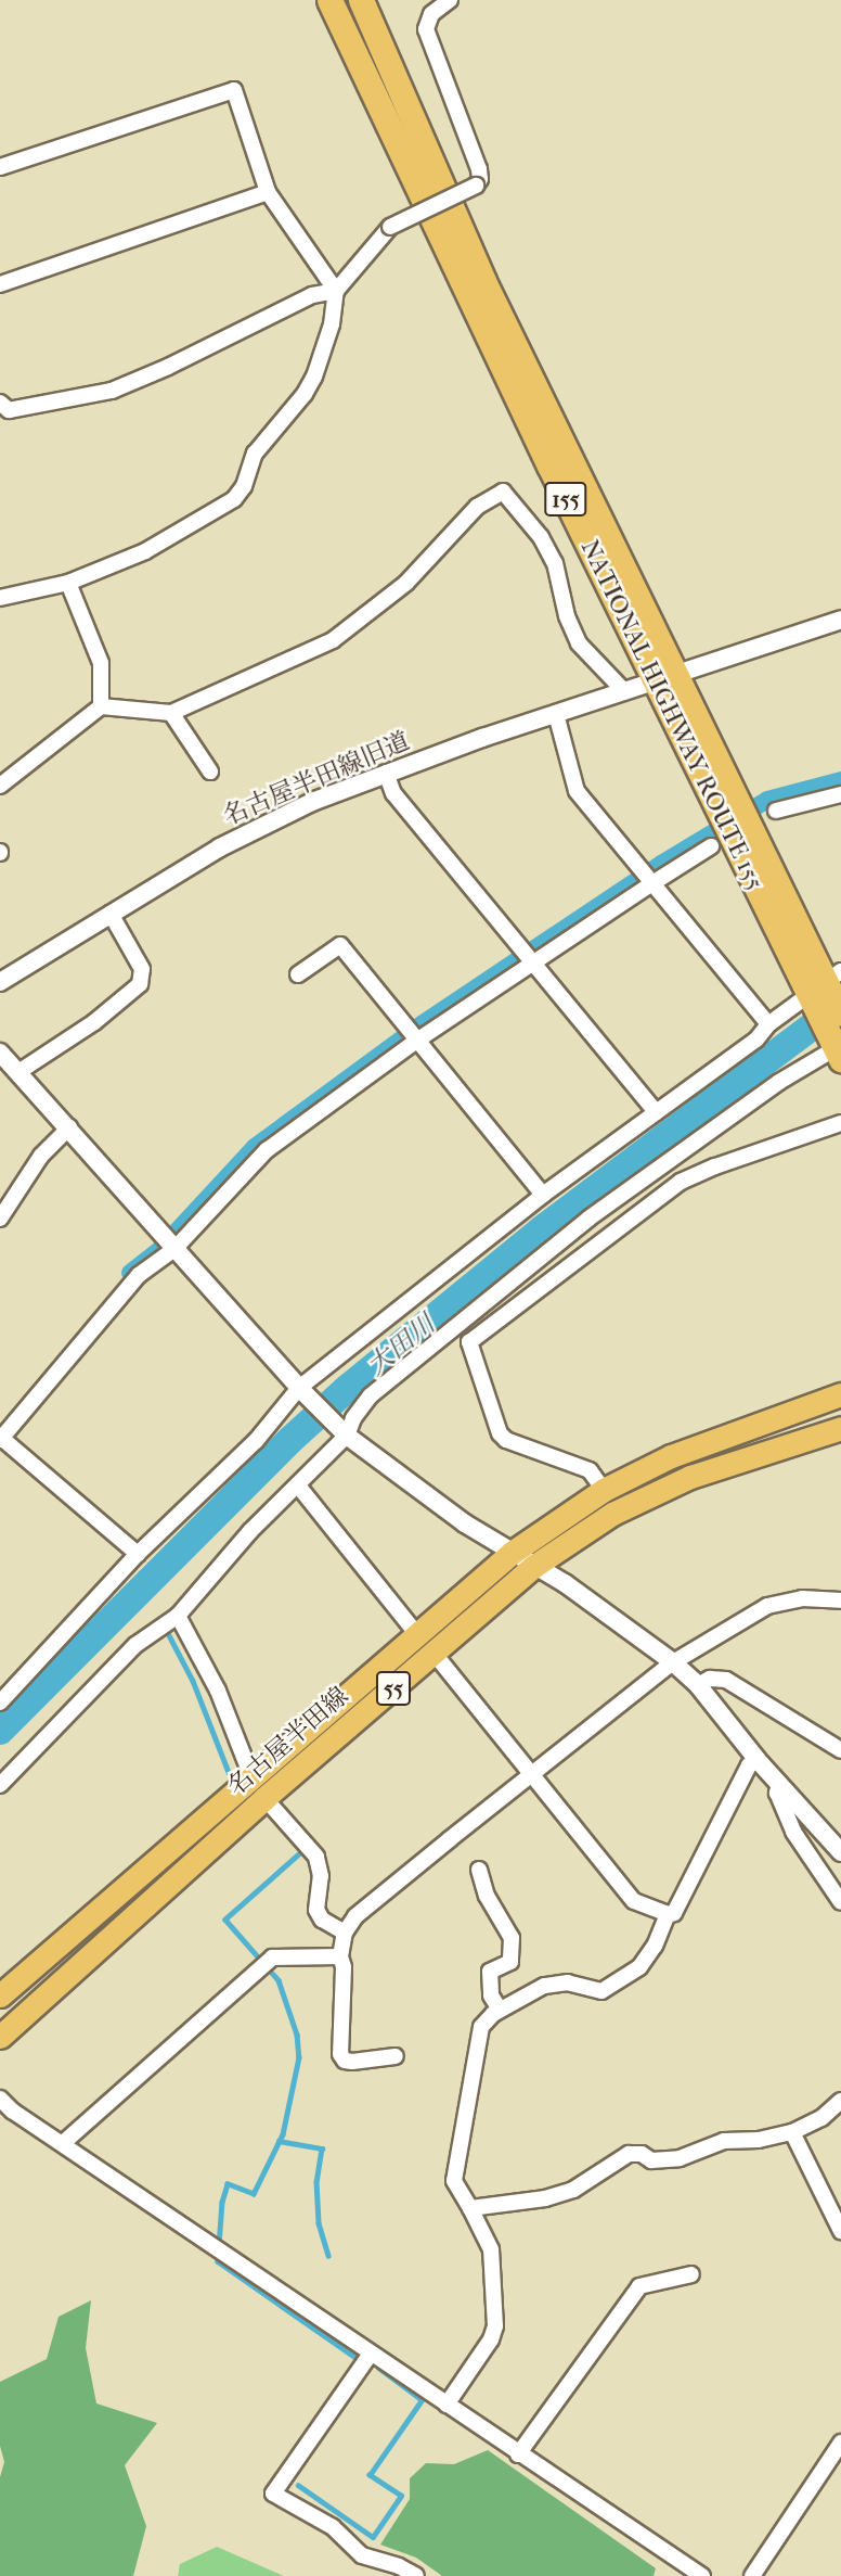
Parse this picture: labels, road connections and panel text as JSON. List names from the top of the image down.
{
  "streets": {
    "highway": ["155", "NATIONAL HIGHWAY ROUTE 155"],
    "main road": ["55", "名古屋半田線"],
    "street": ["名古屋半田線旧道"]
  },
  "crossings": [
    ["NATIONAL HIGHWAY ROUTE 155", "名古屋半田線旧道"]
  ],
  "water": ["大田川"]
}
